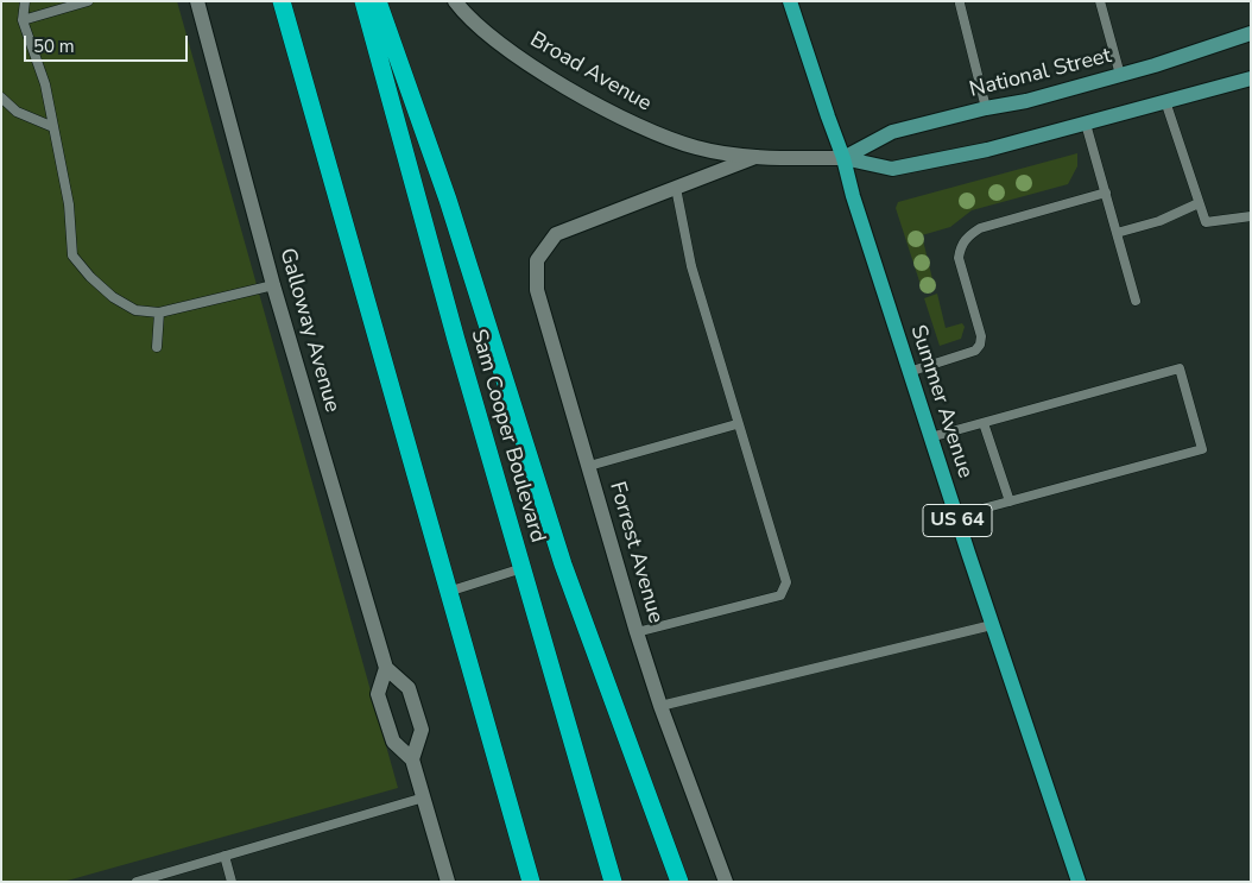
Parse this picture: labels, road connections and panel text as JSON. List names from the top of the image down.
{
  "streets": {
    "highway": ["Sam Cooper Boulevard"],
    "main road": ["National Street", "Summer Avenue", "US 64"],
    "street": ["Broad Avenue", "Galloway Avenue", "Forrest Avenue"]
  },
  "crossings": [
    ["Broad Avenue", "National Street"],
    ["National Street", "Summer Avenue"],
    ["National Street", "Forrest Avenue"]
  ],
  "scale_bar": "50 m"
}
